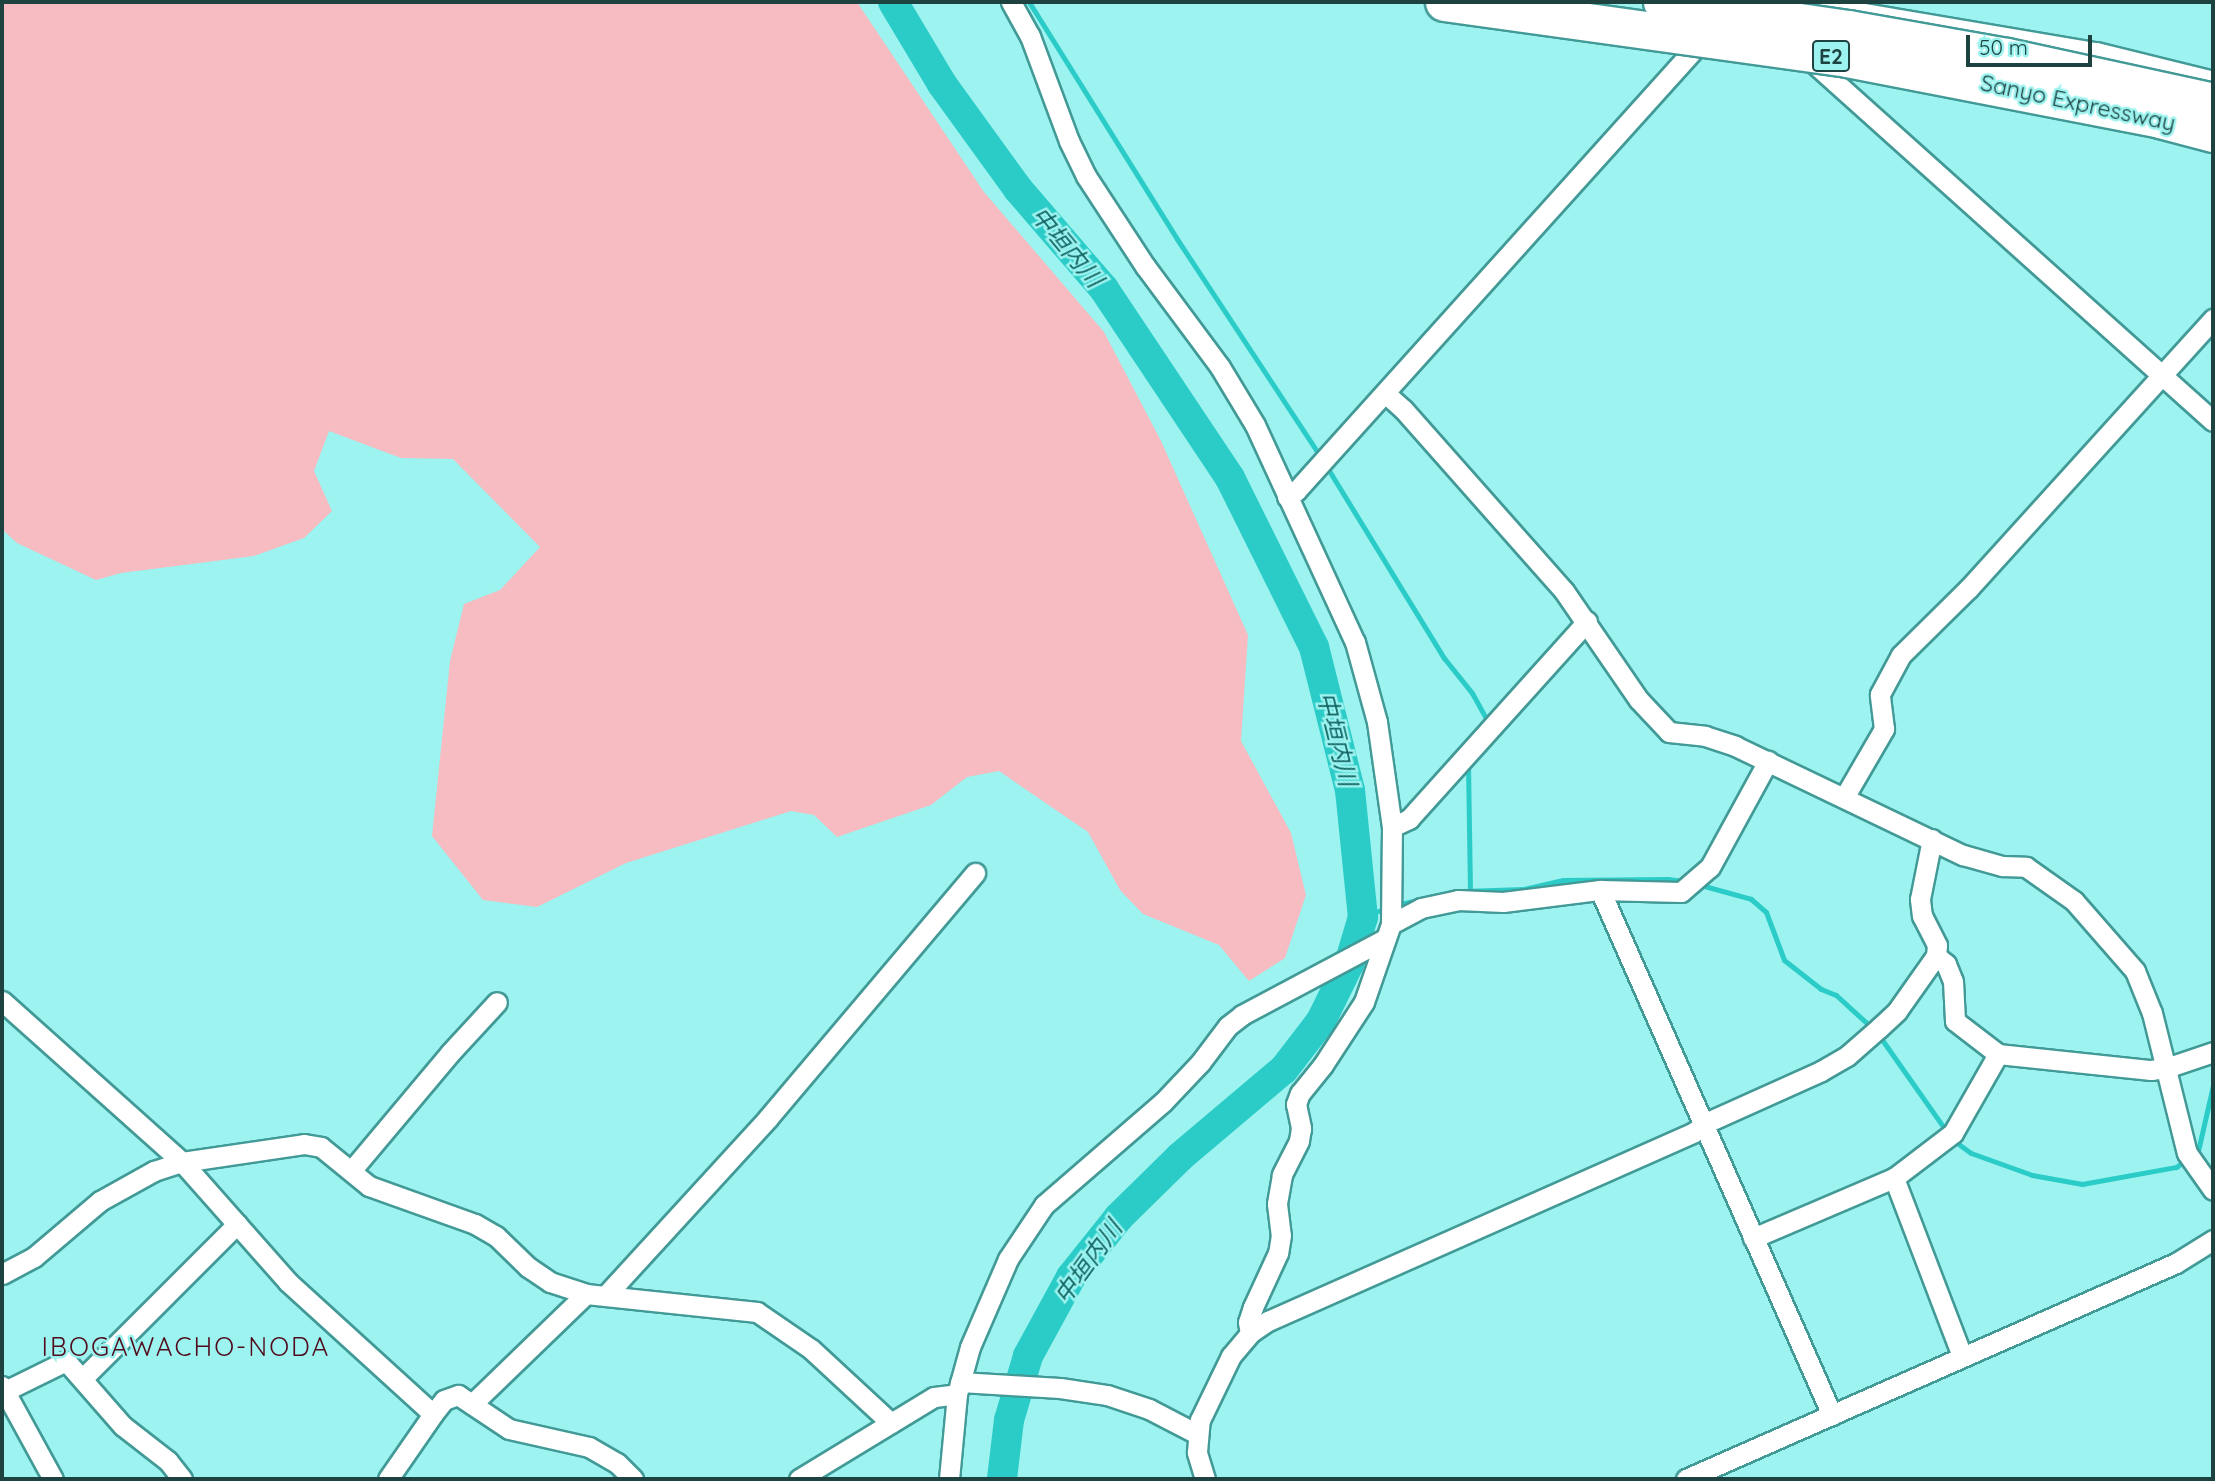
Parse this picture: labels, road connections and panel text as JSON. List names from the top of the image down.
{
  "streets": {
    "highway": ["E2", "Sanyo Expressway"]
  },
  "districts": ["IBOGAWACHO-NODA"],
  "water": ["中垣内川"],
  "scale_bar": "50 m"
}
